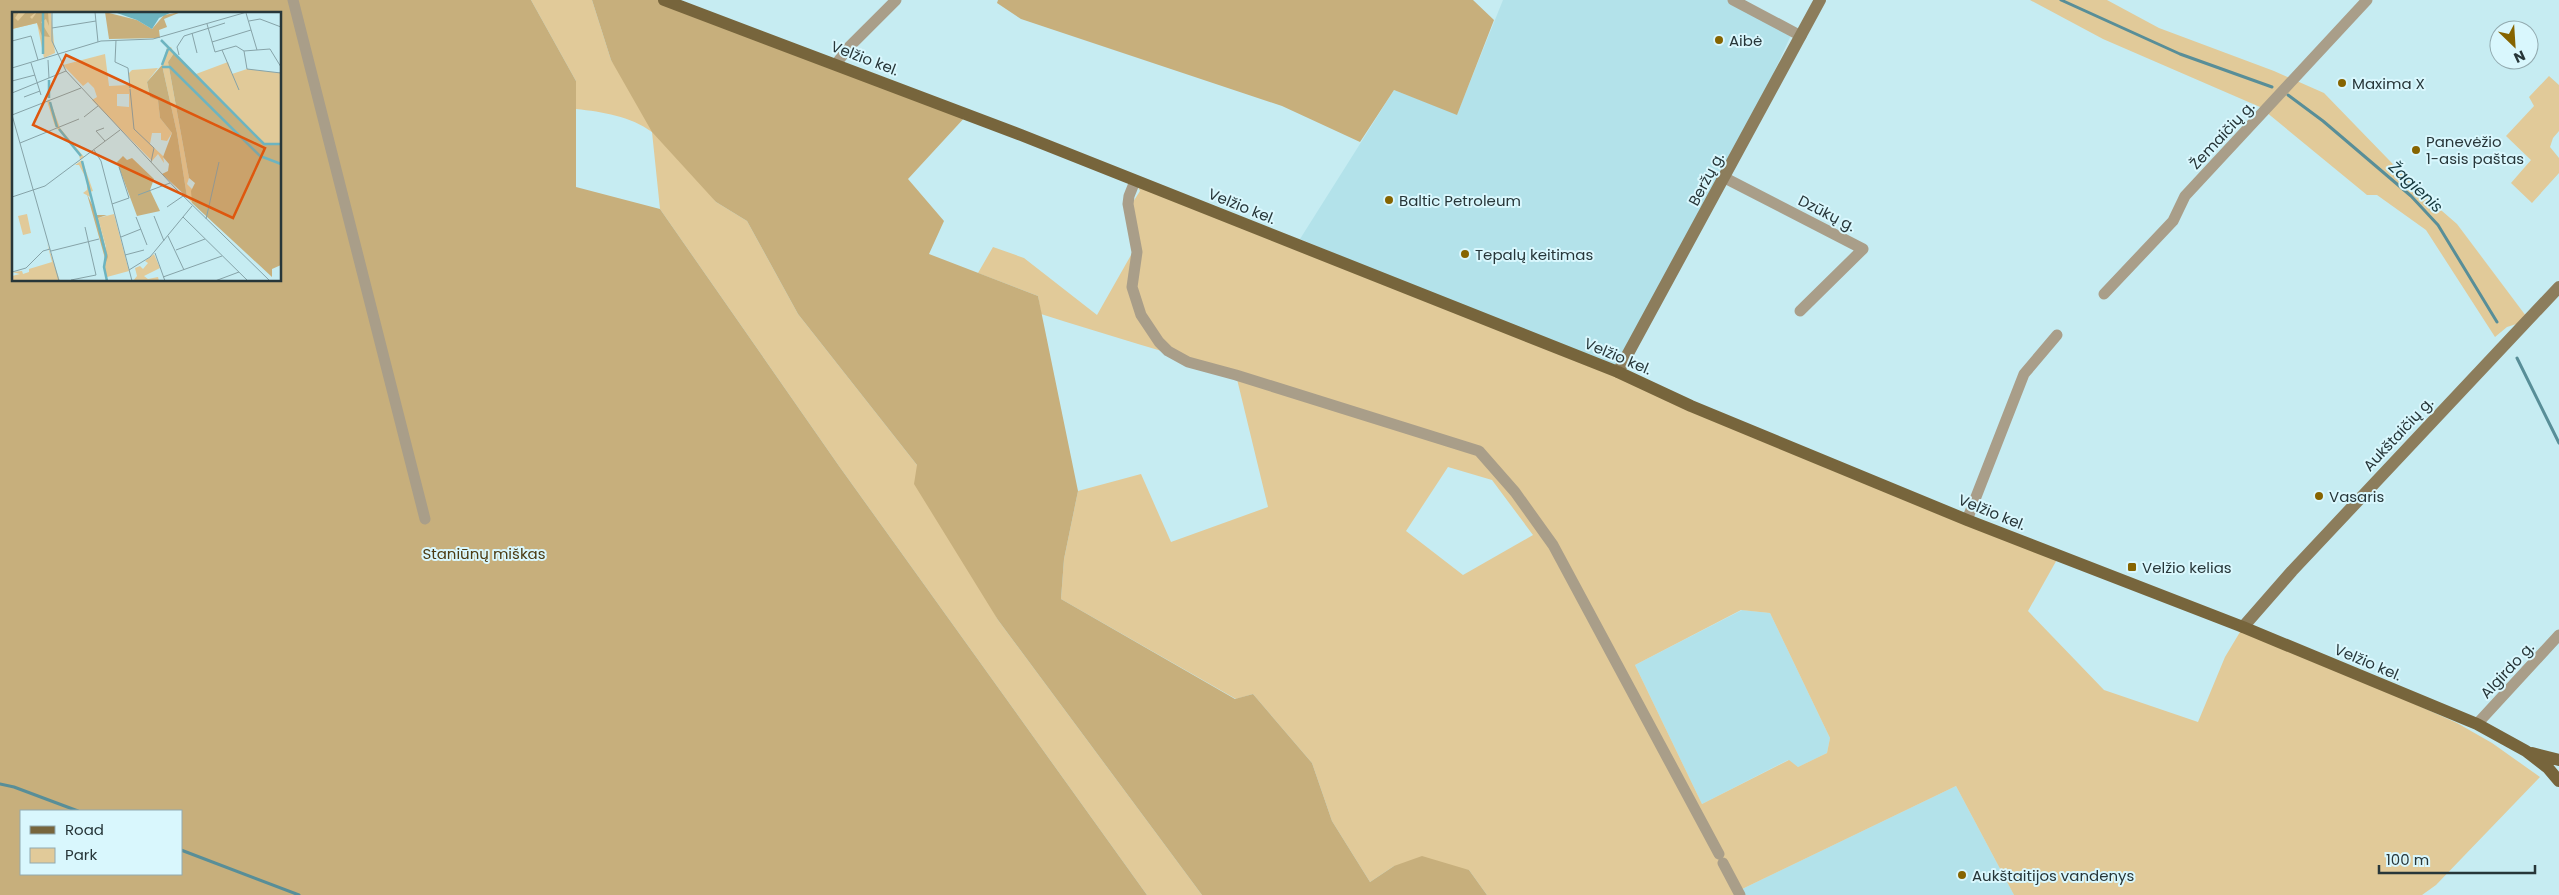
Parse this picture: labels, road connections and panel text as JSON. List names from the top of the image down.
{
  "streets": {
    "main road": ["Velžio kel.", "Beržų g.", "Aukštaičių g."],
    "street": ["Žemaičių g.", "Dzūkų g.", "Algirdo g."]
  },
  "crossings": [
    ["Velžio kel.", "Beržų g."],
    ["Velžio kel.", "Aukštaičių g."],
    ["Velžio kel.", "Algirdo g."],
    ["Beržų g.", "Dzūkų g."]
  ],
  "water": ["Žagienis"],
  "parks": ["Staniūnų miškas"],
  "places": {
    "other": [
      "Aibė",
      "Maxima X",
      "Panevėžio 1-asis paštas",
      "Baltic Petroleum",
      "Tepalų keitimas",
      "Vasaris",
      "Aukštaitijos vandenys"
    ],
    "transit": ["Velžio kelias"]
  },
  "legend": ["Road", "Park"],
  "scale_bar": "100 m",
  "north": "bottom right"
}
